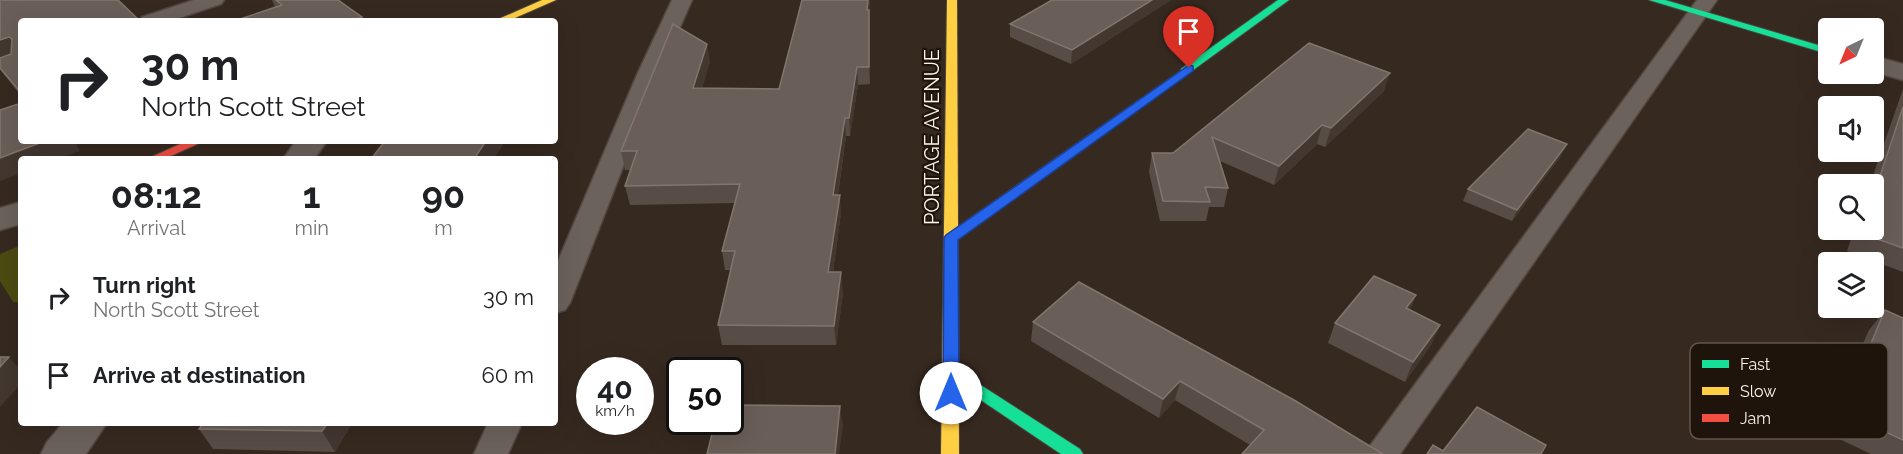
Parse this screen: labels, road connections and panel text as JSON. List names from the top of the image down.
{
  "streets": {
    "street": ["PORTAGE AVENUE"]
  },
  "legend": ["Fast", "Slow", "Jam"],
  "north": "bottom left",
  "page": {
    "turn": ["30 m", "North Scott Street"],
    "eta": [
      "08:12",
      "Arrival",
      "1",
      "min",
      "90",
      "m"
    ],
    "list": [
      {
        "name": "Turn right",
        "note": "North Scott Street",
        "value": "30 m"
      },
      {
        "name": "Arrive at destination",
        "value": "60 m"
      }
    ],
    "speed": "40 km/h",
    "limit": "50"
  }
}
